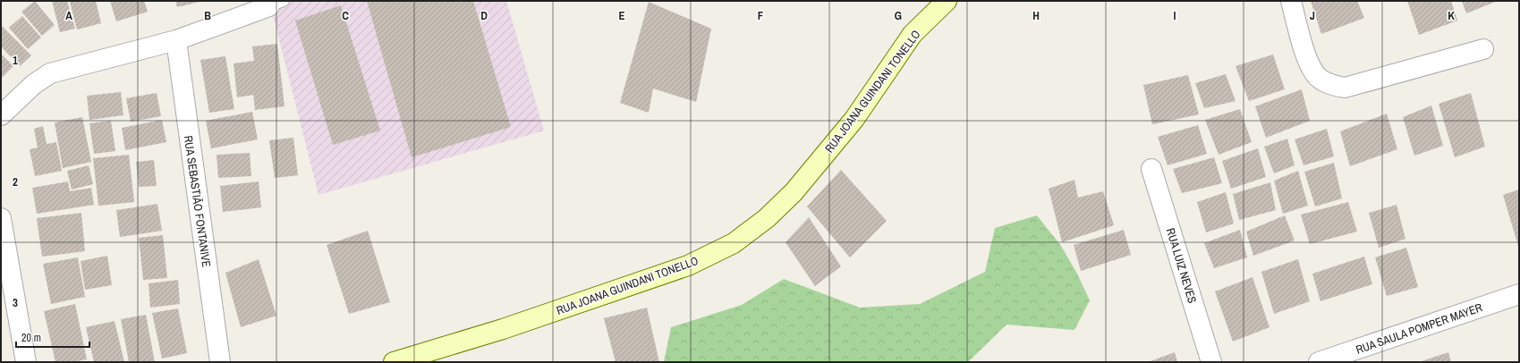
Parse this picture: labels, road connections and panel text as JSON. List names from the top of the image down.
{
  "streets": {
    "main road": ["RUA JOANA GUINDANI TONELLO"],
    "street": ["RUA SEBASTIÃO FONTANIVE", "RUA LUIZ NEVES", "RUA SAULA POMPER MAYER"]
  },
  "scale_bar": "20 m",
  "grid": {
    "columns": [
      "A",
      "B",
      "C",
      "D",
      "E",
      "F",
      "G",
      "H",
      "I",
      "J",
      "K"
    ],
    "rows": ["1", "2", "3"]
  }
}
